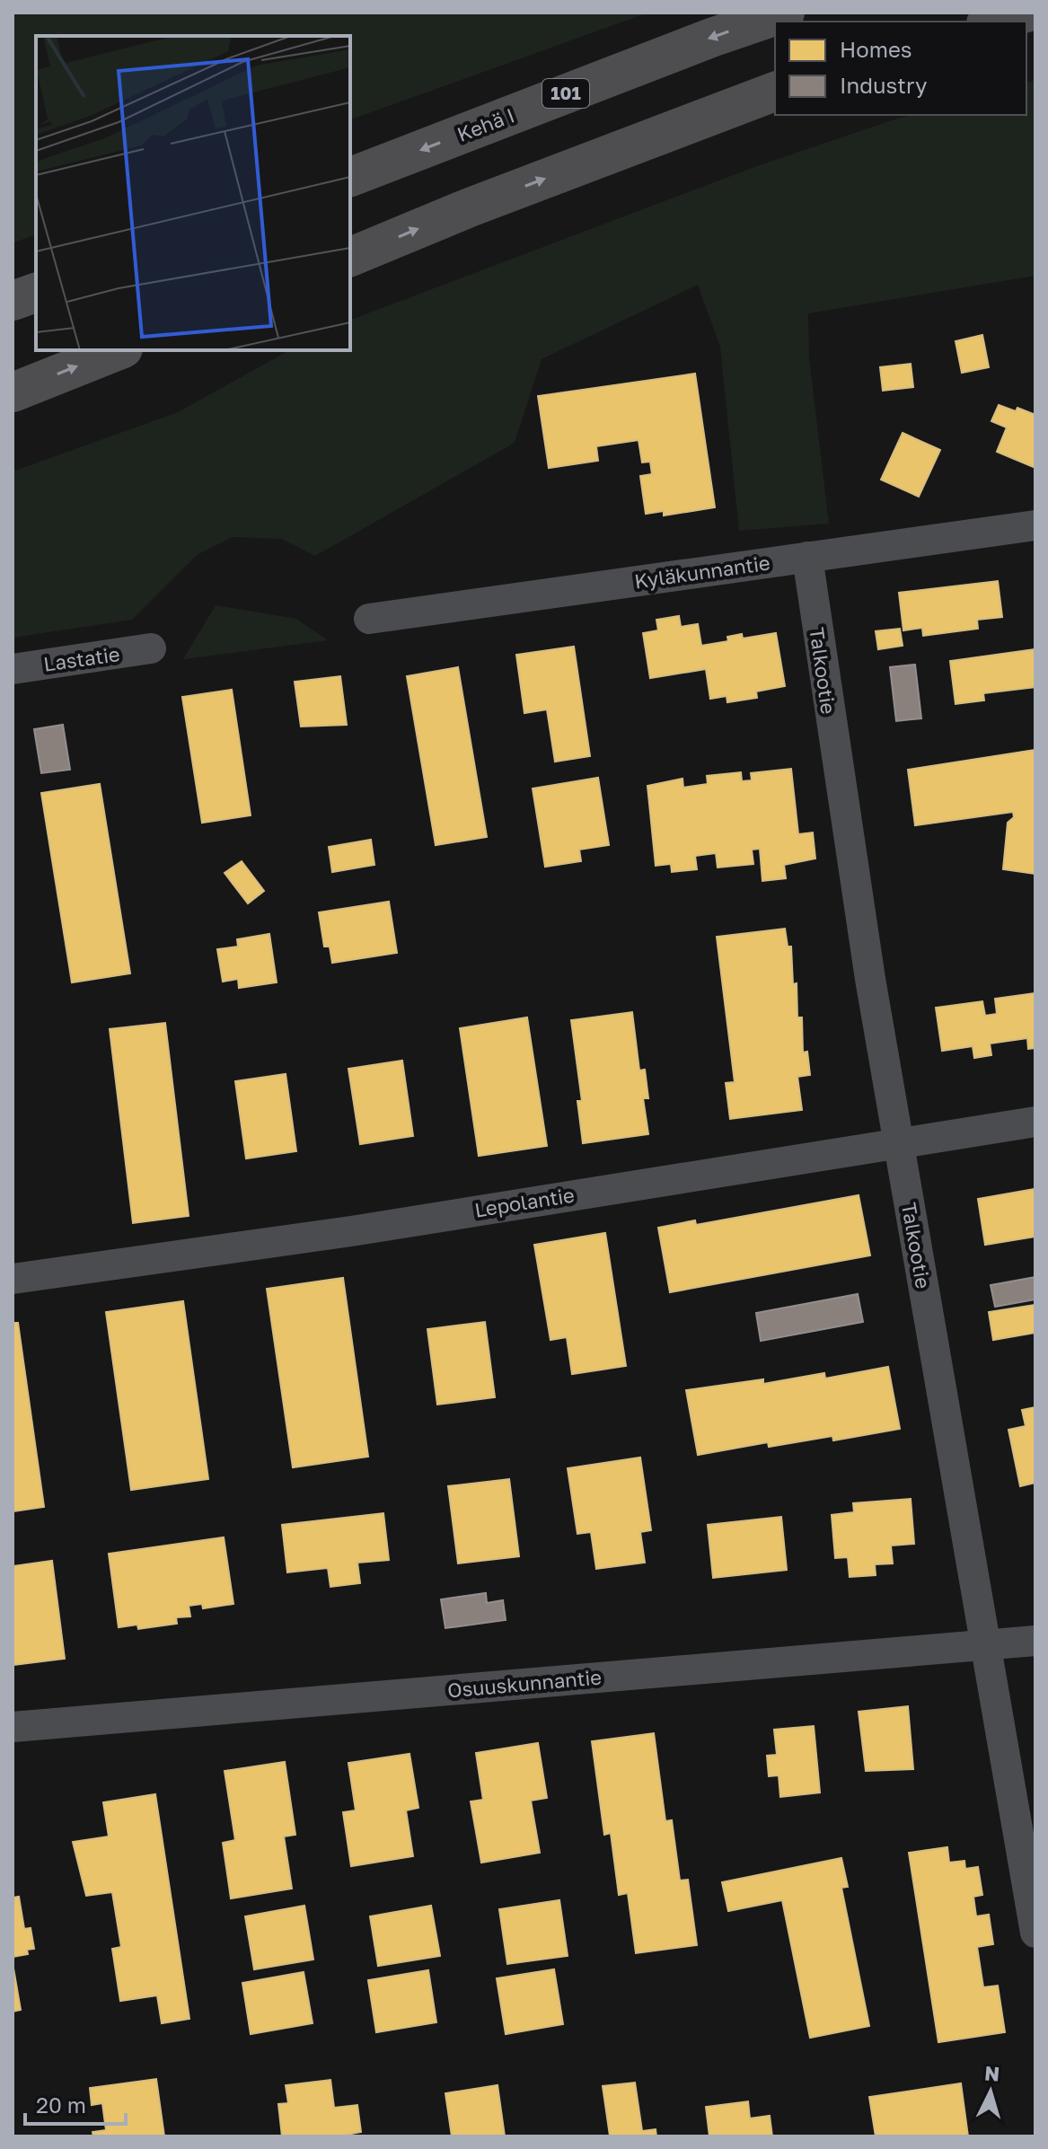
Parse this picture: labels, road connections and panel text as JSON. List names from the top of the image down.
{
  "streets": {
    "highway": ["101", "Kehä I"],
    "street": [
      "Kyläkunnantie",
      "Lastatie",
      "Talkootie",
      "Lepolantie",
      "Osuuskunnantie"
    ]
  },
  "crossings": [
    ["Kyläkunnantie", "Talkootie"],
    ["Talkootie", "Lepolantie"],
    ["Talkootie", "Osuuskunnantie"]
  ],
  "legend": ["Homes", "Industry"],
  "scale_bar": "20 m",
  "north": "top"
}
